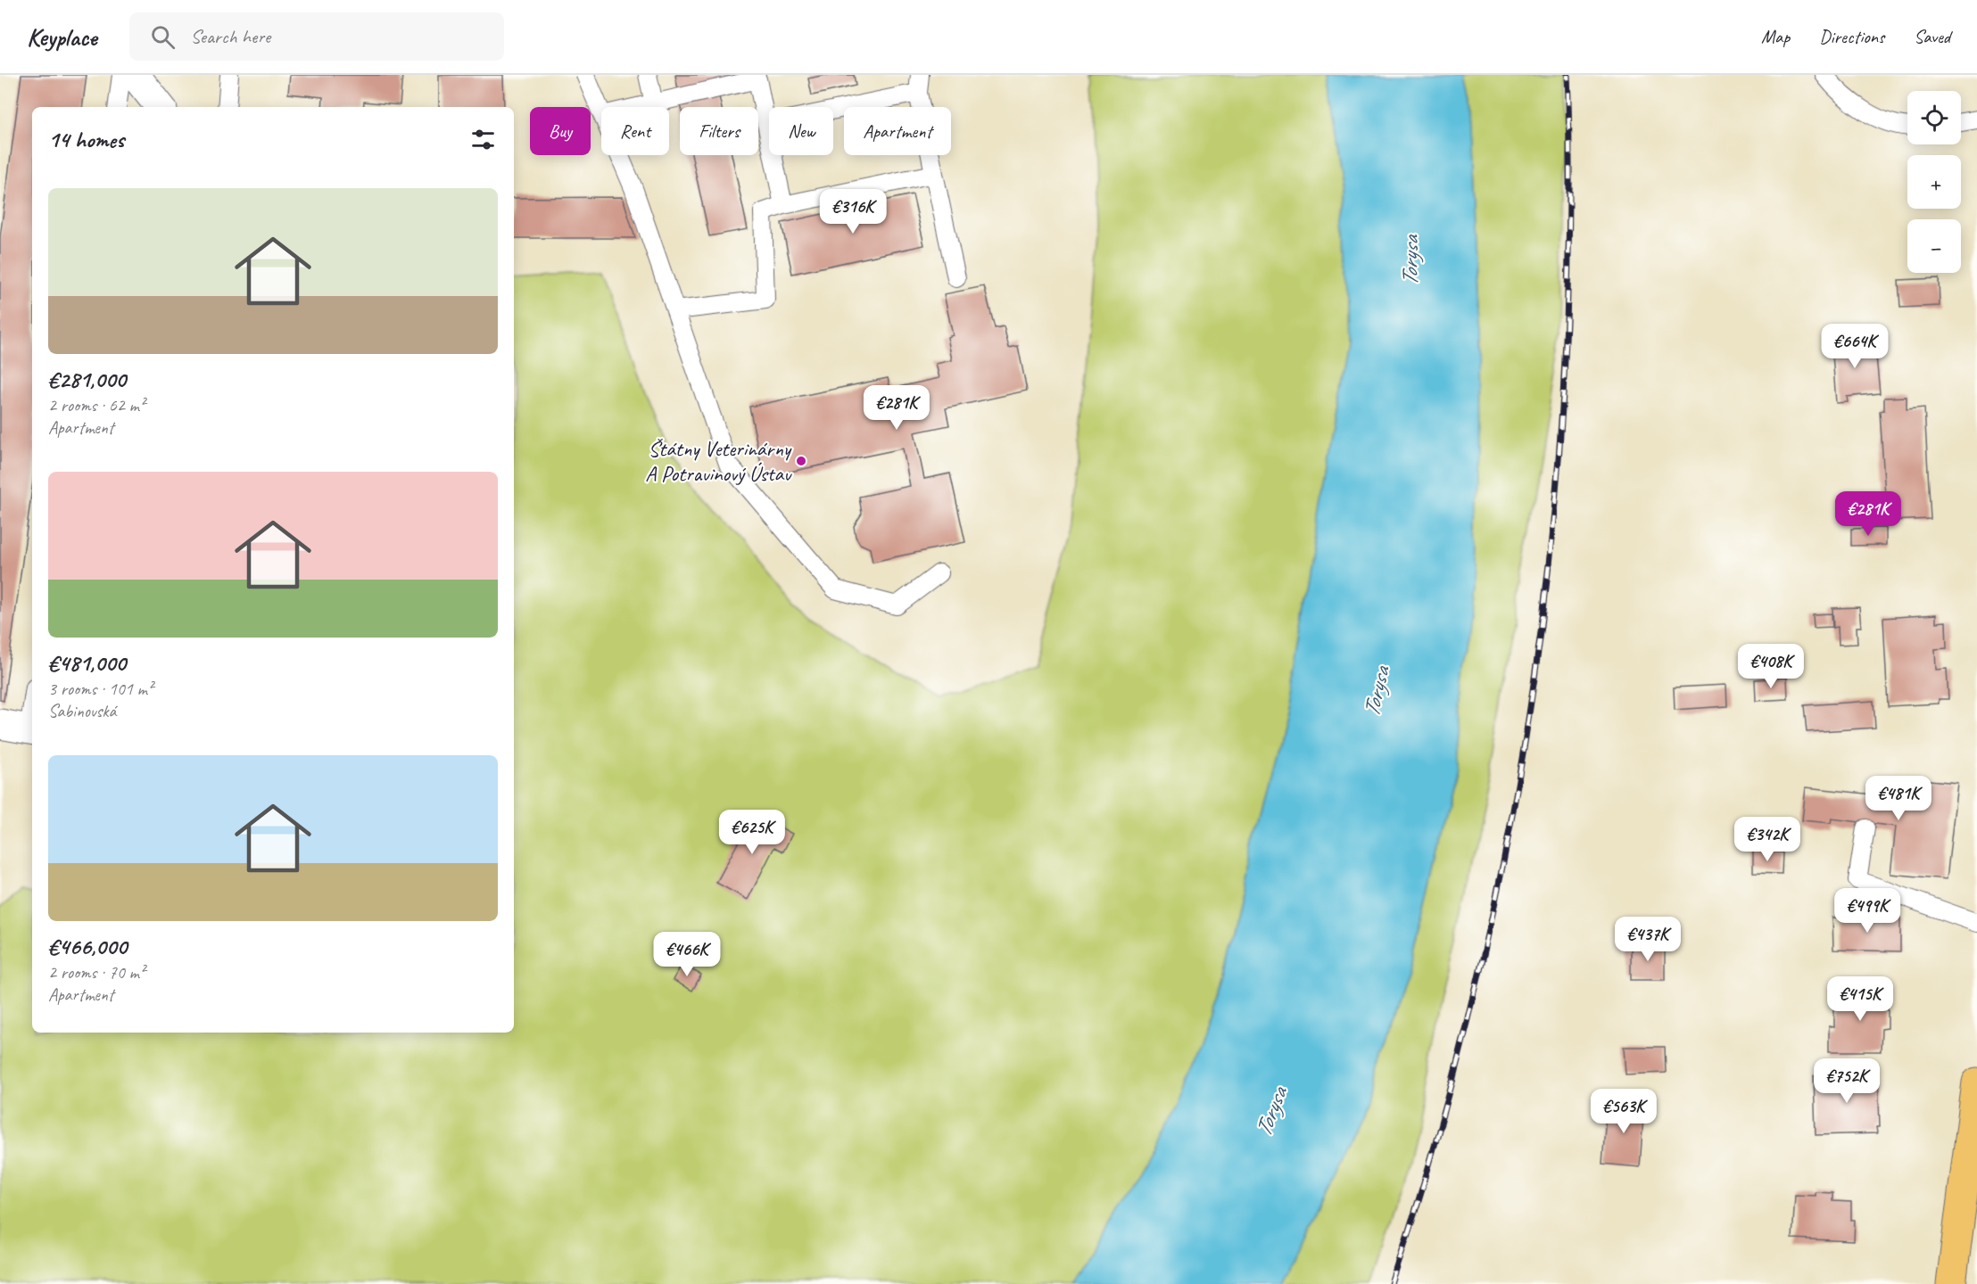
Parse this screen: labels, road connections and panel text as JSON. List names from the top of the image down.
{
  "water": ["Torysa"],
  "places": ["Štátny Veterinárny A Potravinový Ústav"],
  "page": {
    "header": "Keyplace",
    "search": "Search here",
    "nav": ["Map", "Directions", "Saved"],
    "map_buttons": ["+", "−"],
    "chip": [
      "Buy",
      "Rent",
      "Filters",
      "New",
      "Apartment"
    ],
    "heading": "14 homes",
    "list": [
      {
        "name": "€281,000",
        "note": "2 rooms · 62 m² · Apartment"
      },
      {
        "name": "€481,000",
        "note": "3 rooms · 101 m² · Sabinovská"
      },
      {
        "name": "€466,000",
        "note": "2 rooms · 70 m² · Apartment"
      }
    ],
    "price": [
      "€316K",
      "€664K",
      "€281K",
      "€281K",
      "€408K",
      "€481K",
      "€625K",
      "€342K",
      "€499K",
      "€437K",
      "€466K",
      "€415K",
      "€752K",
      "€563K"
    ]
  }
}
